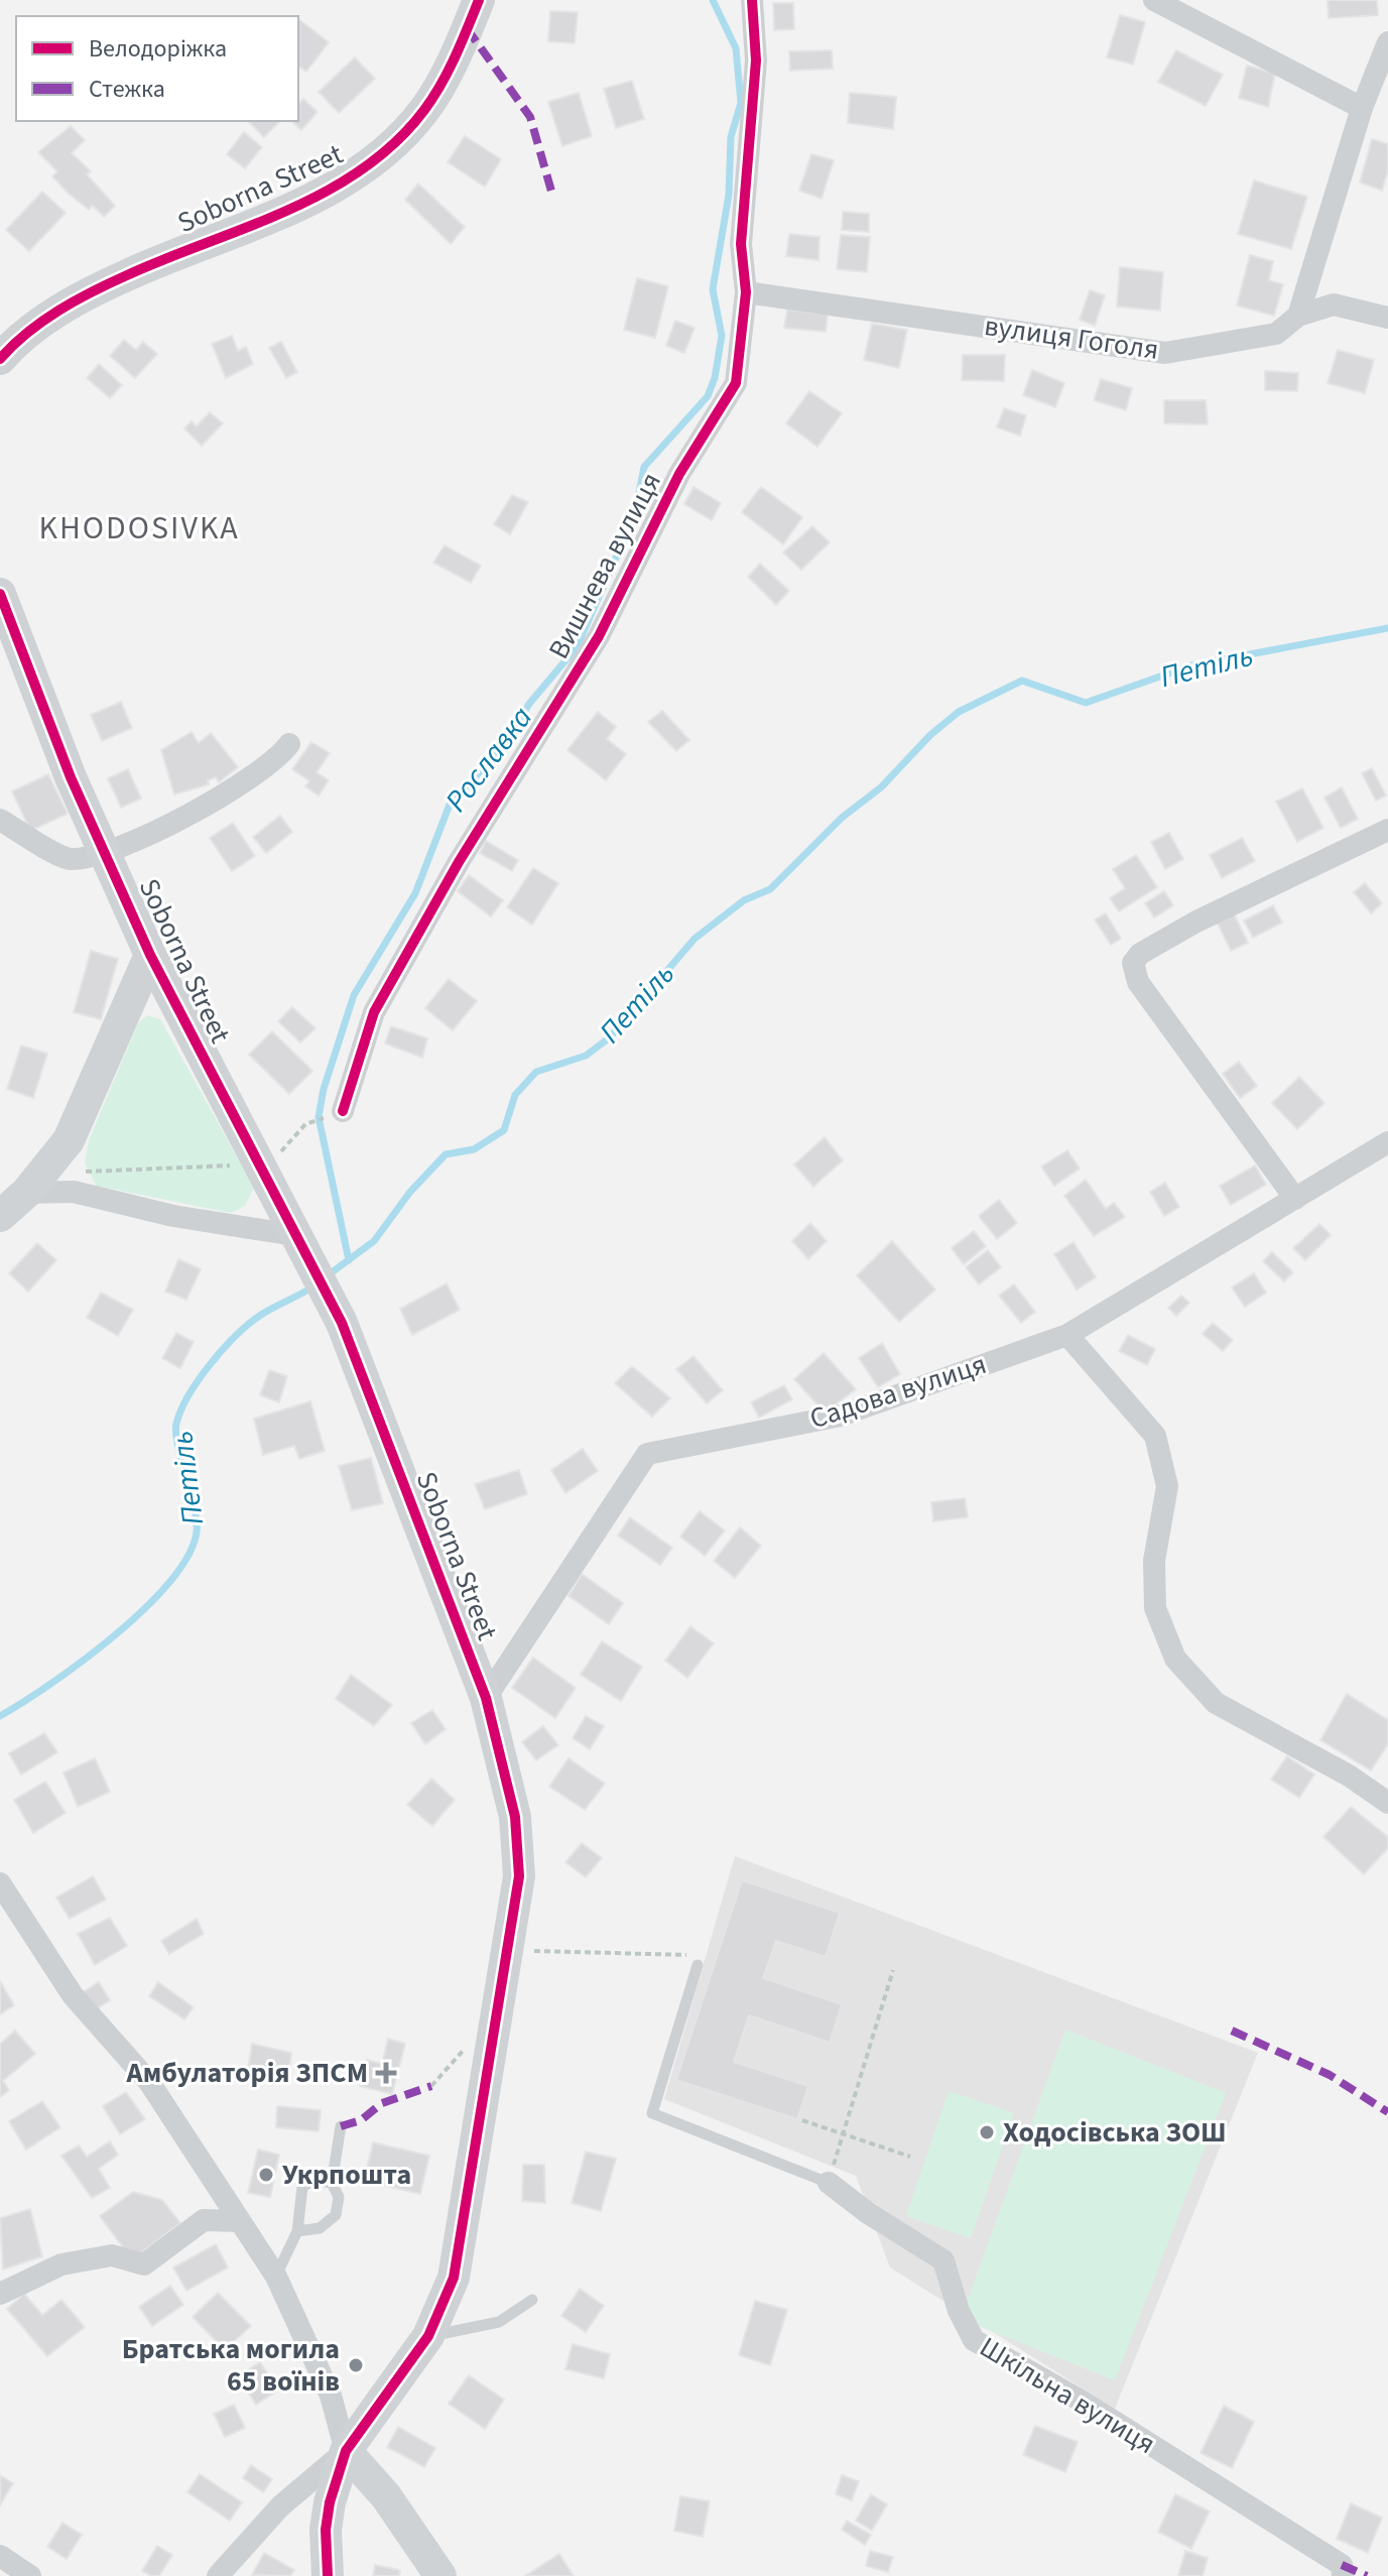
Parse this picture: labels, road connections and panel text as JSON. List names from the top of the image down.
{
  "streets": {
    "street": [
      "Soborna Street",
      "вулиця Гоголя",
      "Вишнева вулиця",
      "Садова вулиця",
      "Шкільна вулиця"
    ]
  },
  "crossings": [
    ["Soborna Street", "Садова вулиця"],
    ["вулиця Гоголя", "Вишнева вулиця"]
  ],
  "districts": ["KHODOSIVKA"],
  "water": ["Петіль", "Рославка"],
  "places": {
    "health": ["Амбулаторія ЗПСМ"],
    "other": ["Ходосівська ЗОШ", "Укрпошта", "Братська могила 65 воїнів"]
  },
  "legend": ["Велодоріжка", "Стежка"]
}
